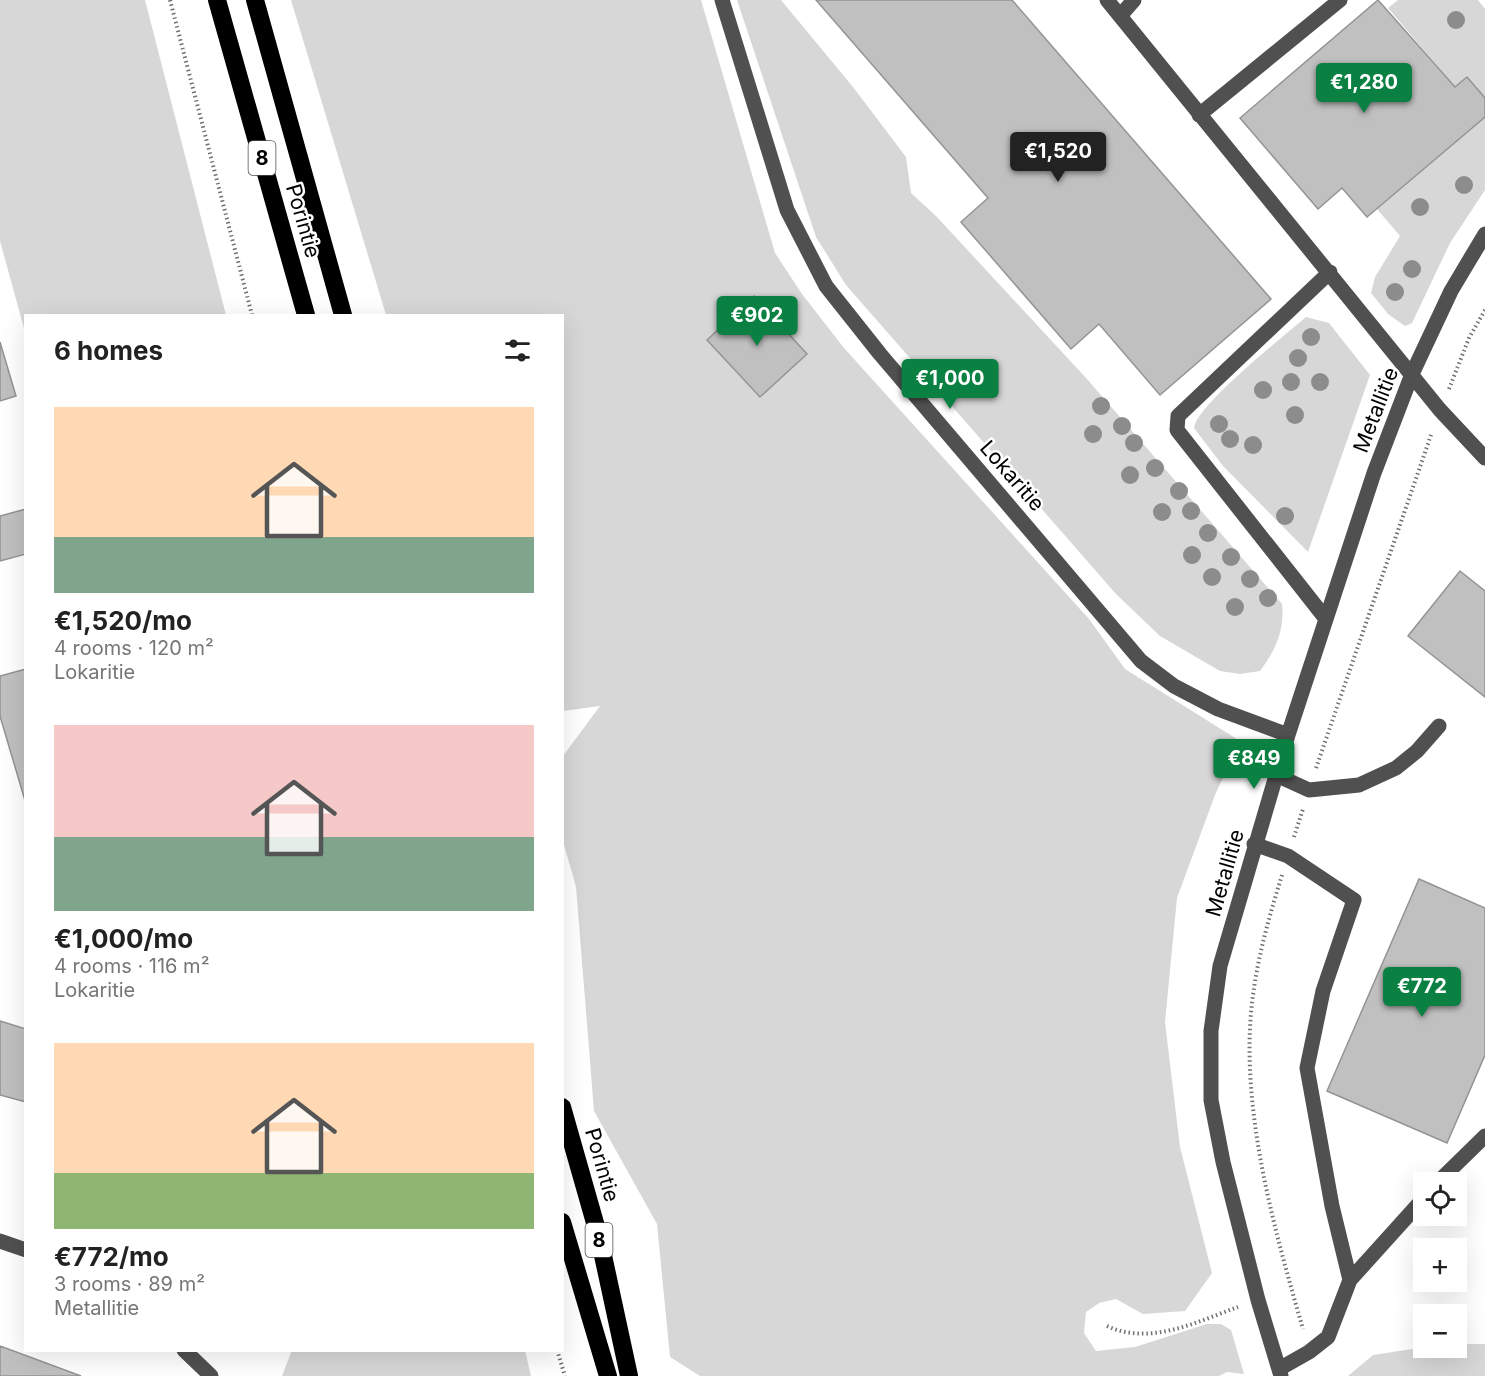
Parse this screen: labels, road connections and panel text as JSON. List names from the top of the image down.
{
  "streets": {
    "highway": ["8", "Porintie"],
    "street": ["Metallitie", "Lokaritie"]
  },
  "crossings": [
    ["Metallitie", "Lokaritie"]
  ],
  "page": {
    "price": [
      "€1,280",
      "€1,520",
      "€902",
      "€1,000",
      "€849",
      "€772"
    ],
    "heading": "6 homes",
    "list": [
      {
        "name": "€1,520/mo",
        "note": "4 rooms · 120 m² · Lokaritie"
      },
      {
        "name": "€1,000/mo",
        "note": "4 rooms · 116 m² · Lokaritie"
      },
      {
        "name": "€772/mo",
        "note": "3 rooms · 89 m² · Metallitie"
      }
    ],
    "map_buttons": ["+", "−"]
  }
}
